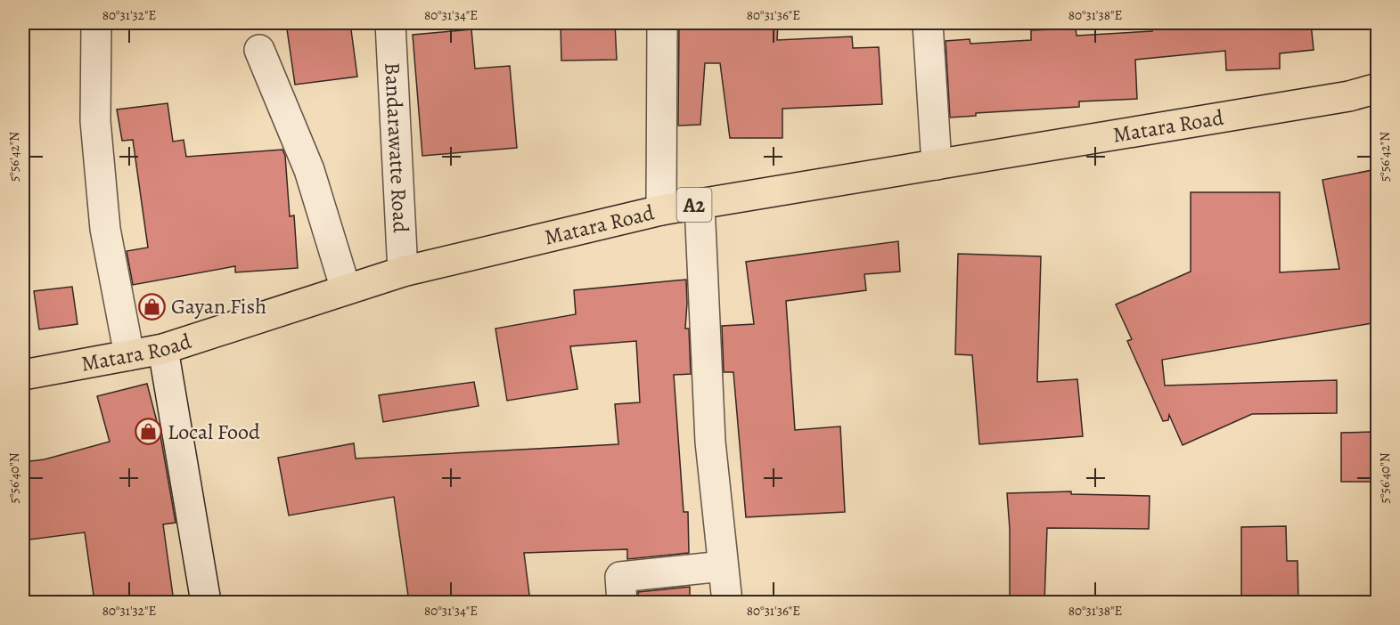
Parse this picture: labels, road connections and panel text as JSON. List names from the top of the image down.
{
  "streets": {
    "highway": ["Matara Road", "A2"],
    "street": ["Bandarawatte Road"]
  },
  "crossings": [
    ["Matara Road", "Bandarawatte Road"]
  ],
  "places": {
    "shop": ["Gayan Fish", "Local Food"]
  },
  "coordinates": [
    "80°31'32\"E",
    "80°31'34\"E",
    "80°31'36\"E",
    "80°31'38\"E",
    "5°56'42\"N",
    "5°56'40\"N"
  ]
}
